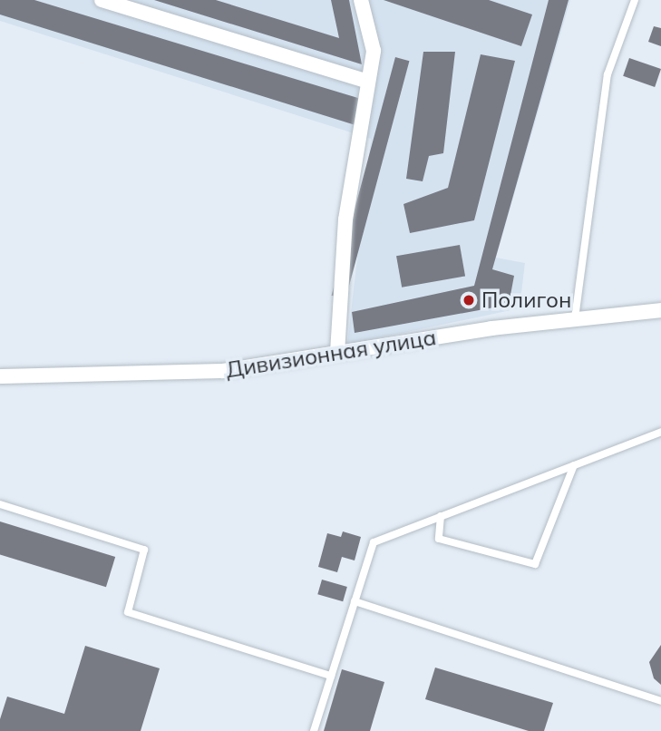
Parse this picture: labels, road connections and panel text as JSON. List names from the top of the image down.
{
  "streets": {
    "street": ["Дивизионная улица"]
  },
  "places": ["Полигон"]
}
